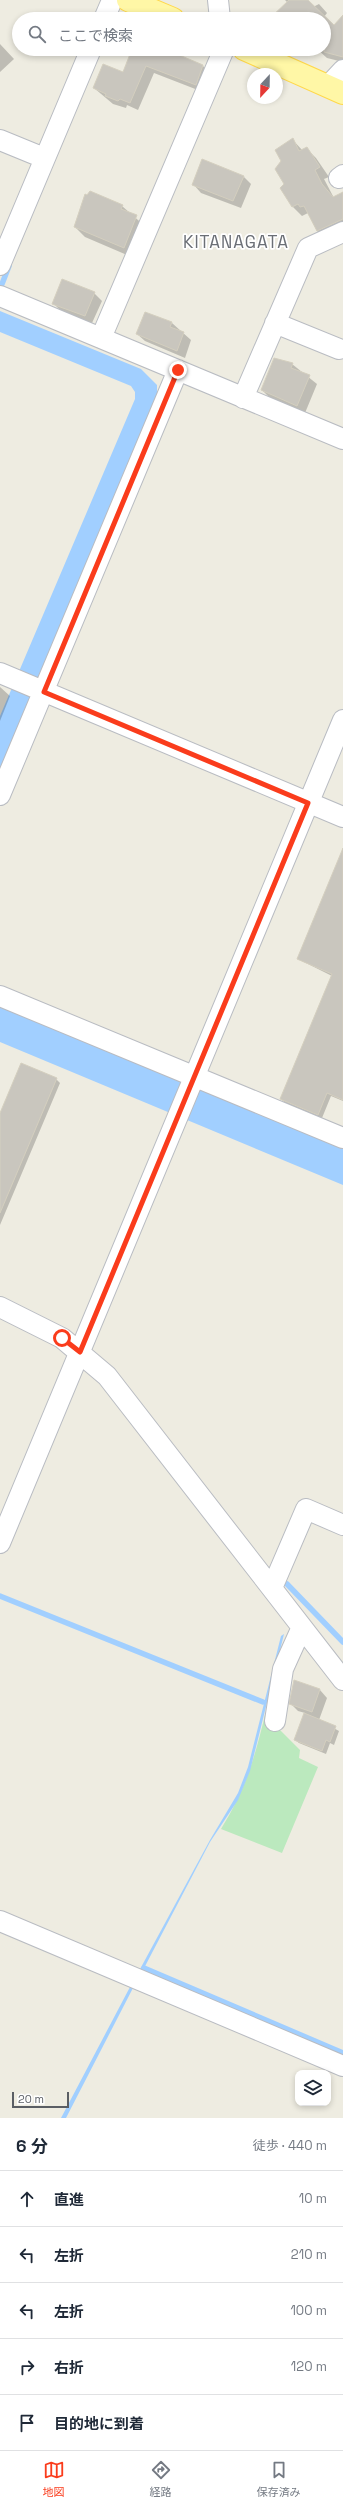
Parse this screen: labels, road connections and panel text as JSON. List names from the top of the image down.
{
  "districts": ["KITANAGATA"],
  "scale_bar": "20 m",
  "north": "bottom",
  "page": {
    "search": "ここで検索",
    "scale": "20 m",
    "heading": ["6 分", "徒歩 · 440 m"],
    "list": [
      ["直進", "10 m"],
      ["左折", "210 m"],
      ["左折", "100 m"],
      ["右折", "120 m"],
      "目的地に到着"
    ],
    "nav": ["地図", "経路", "保存済み"]
  }
}
